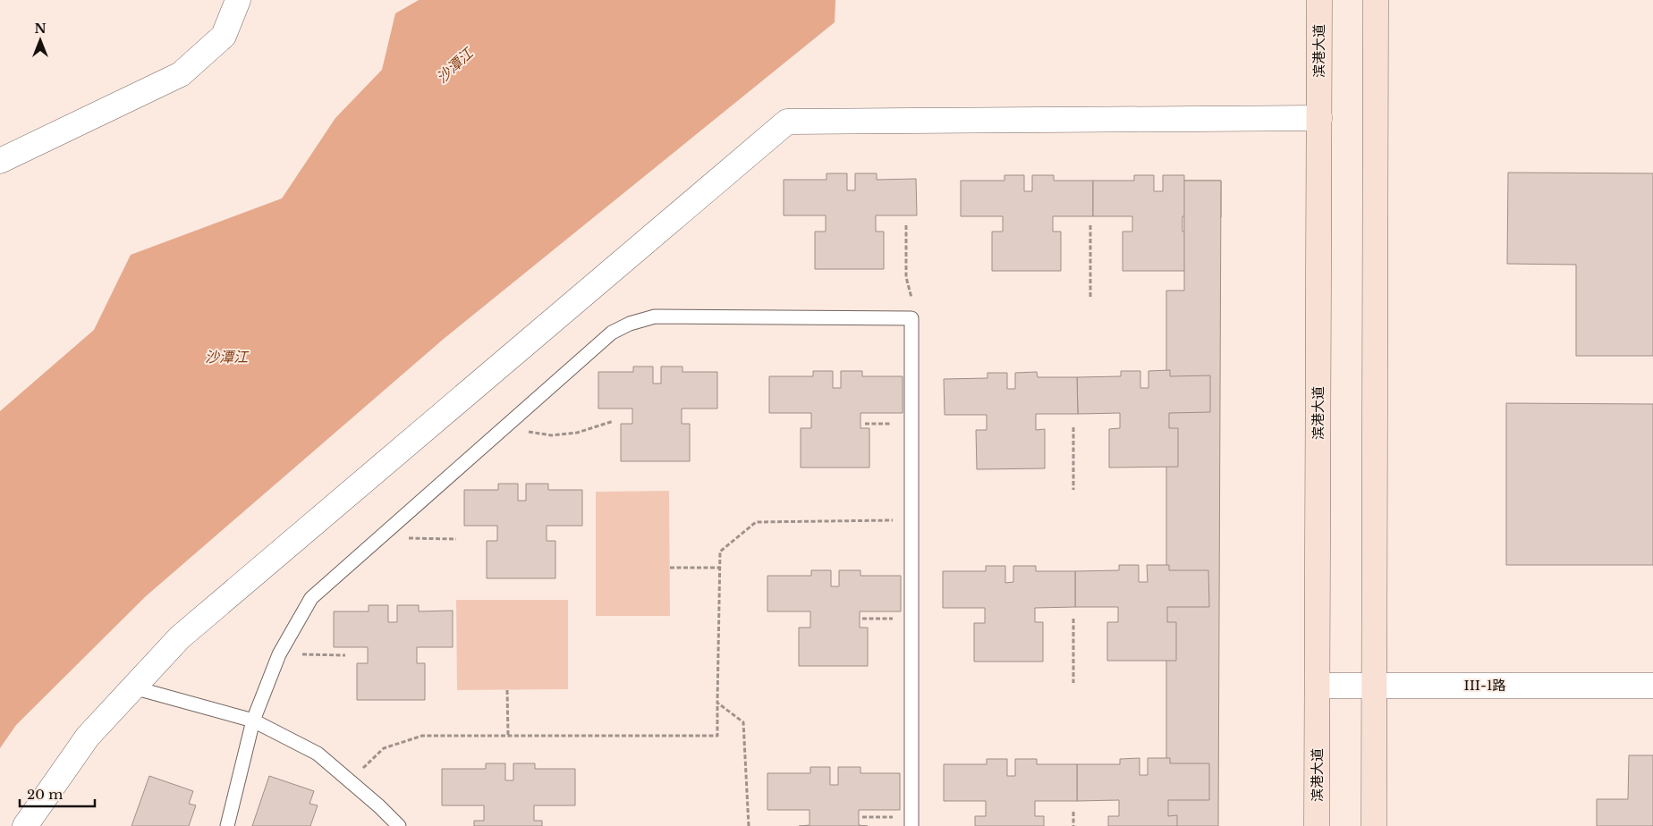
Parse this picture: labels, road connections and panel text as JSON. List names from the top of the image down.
{
  "streets": {
    "main road": ["滨港大道"],
    "street": ["III-1路"]
  },
  "crossings": [
    ["滨港大道", "III-1路"]
  ],
  "water": ["沙潭江"],
  "scale_bar": "20 m",
  "north": "top"
}
